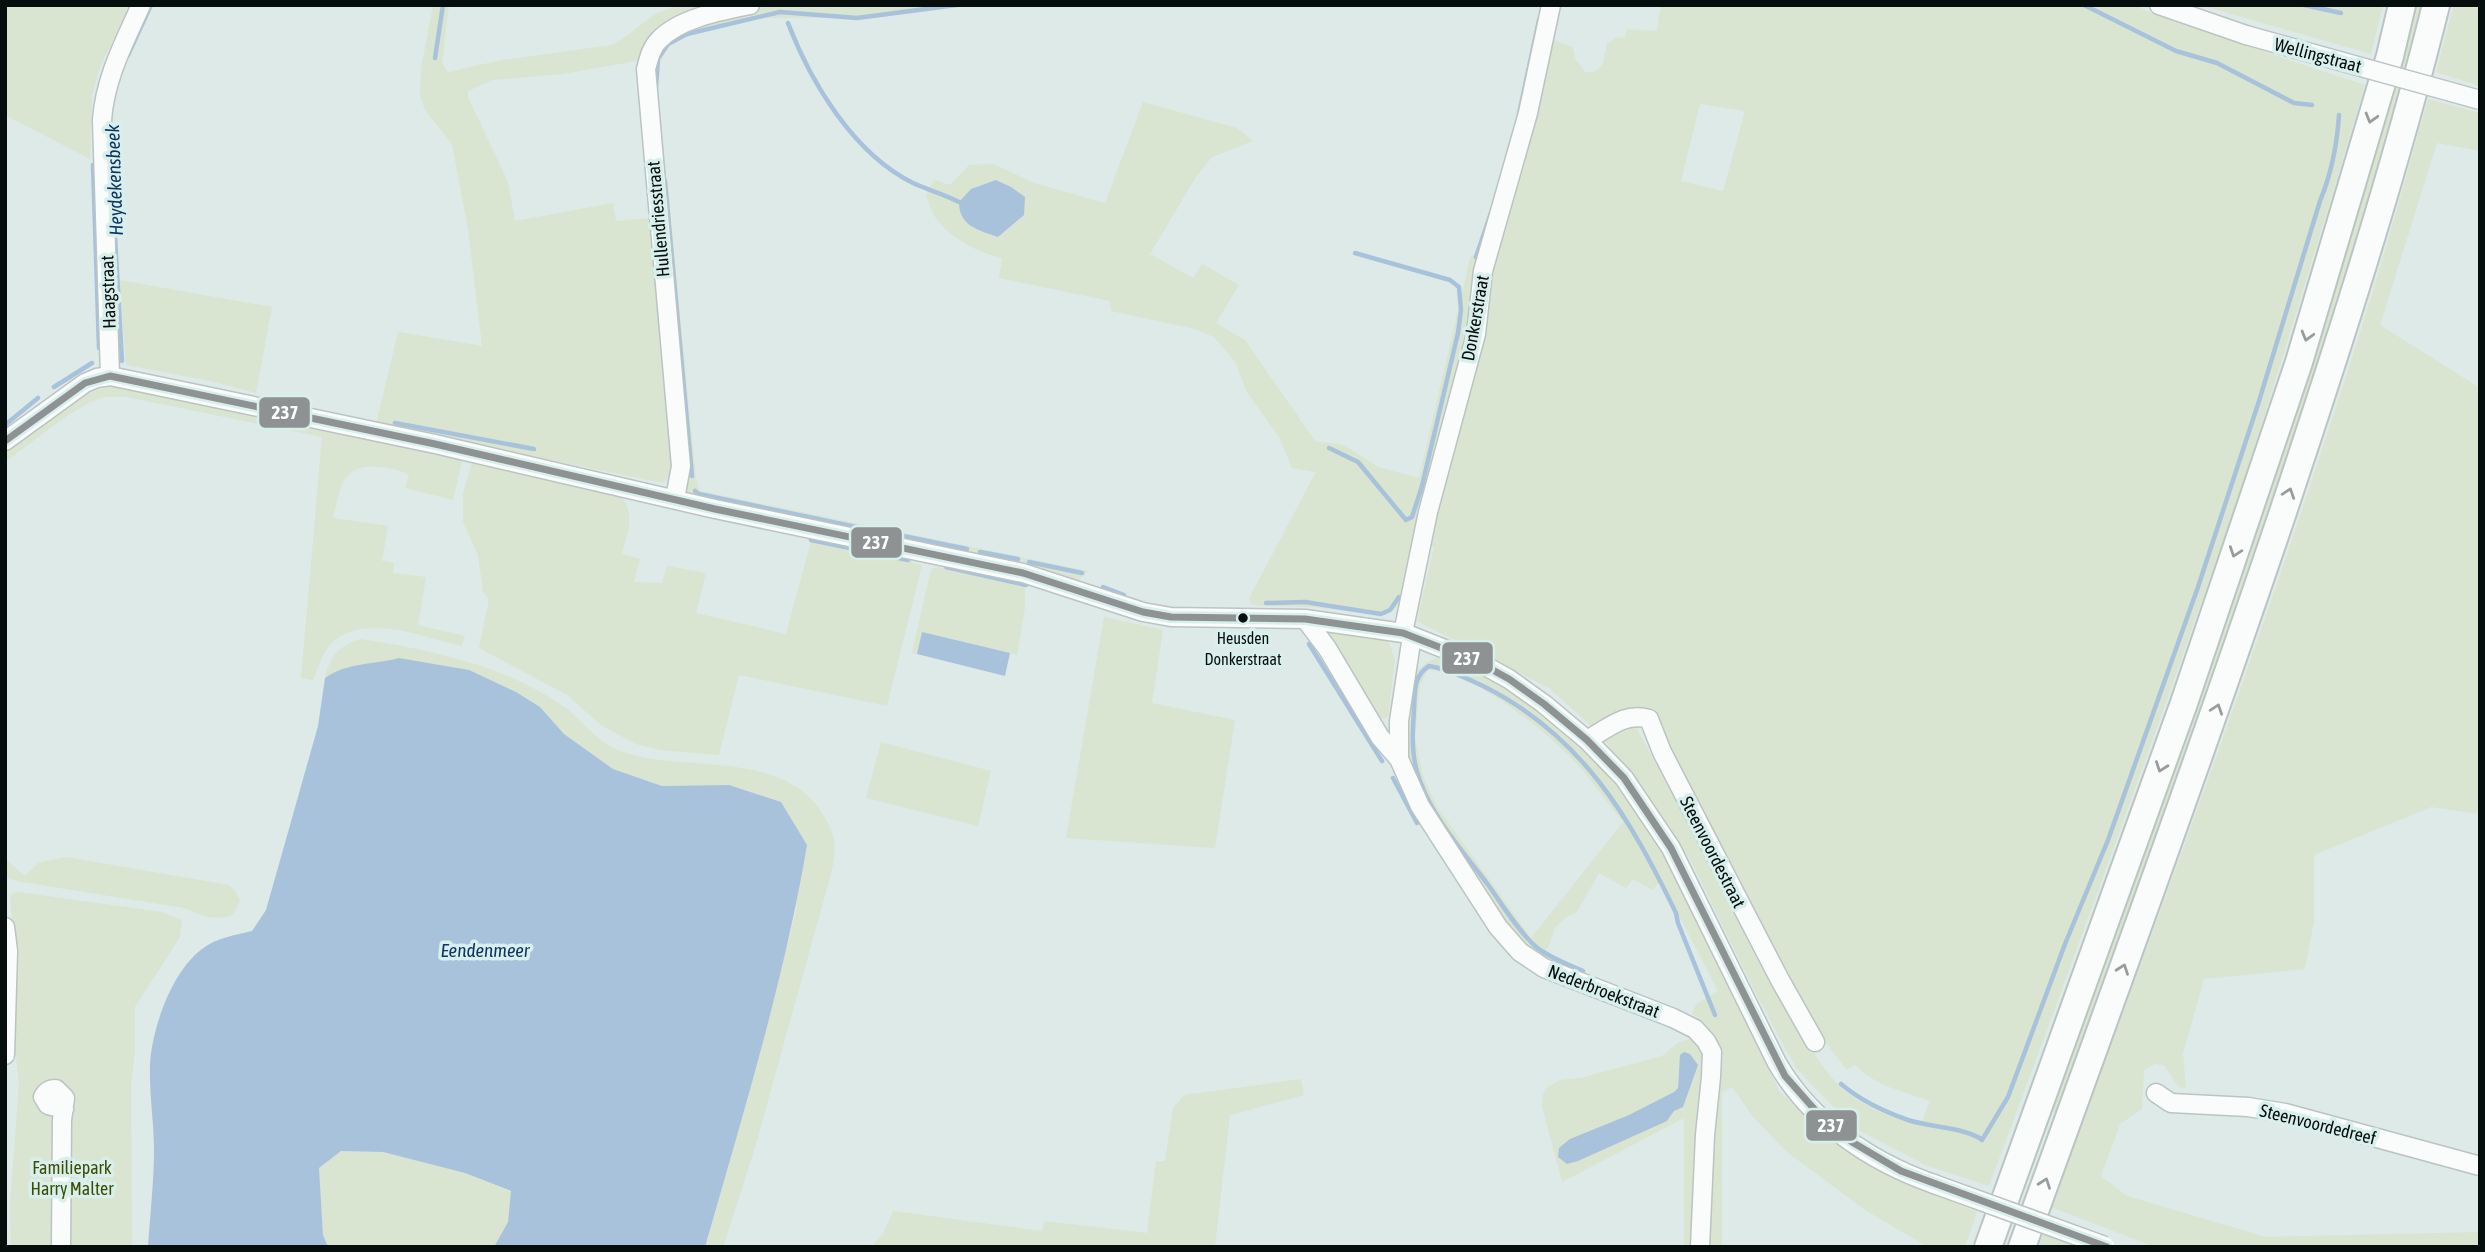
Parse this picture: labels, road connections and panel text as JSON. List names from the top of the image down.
{
  "streets": {
    "street": [
      "Wellingstraat",
      "Hullendriesstraat",
      "Haagstraat",
      "Donkerstraat",
      "Steenvoordestraat",
      "Nederbroekstraat",
      "Steenvoordedreef"
    ]
  },
  "crossings": [
    ["Hullendriesstraat", "Steenvoordestraat"],
    ["Haagstraat", "Steenvoordestraat"],
    ["Donkerstraat", "Steenvoordestraat"],
    ["Donkerstraat", "Nederbroekstraat"],
    ["Steenvoordestraat", "Nederbroekstraat"]
  ],
  "water": ["Heydekensbeek", "Eendenmeer"],
  "parks": ["Familiepark Harry Malter"],
  "places": ["Heusden Donkerstraat"],
  "lines": ["transit line 237"]
}
